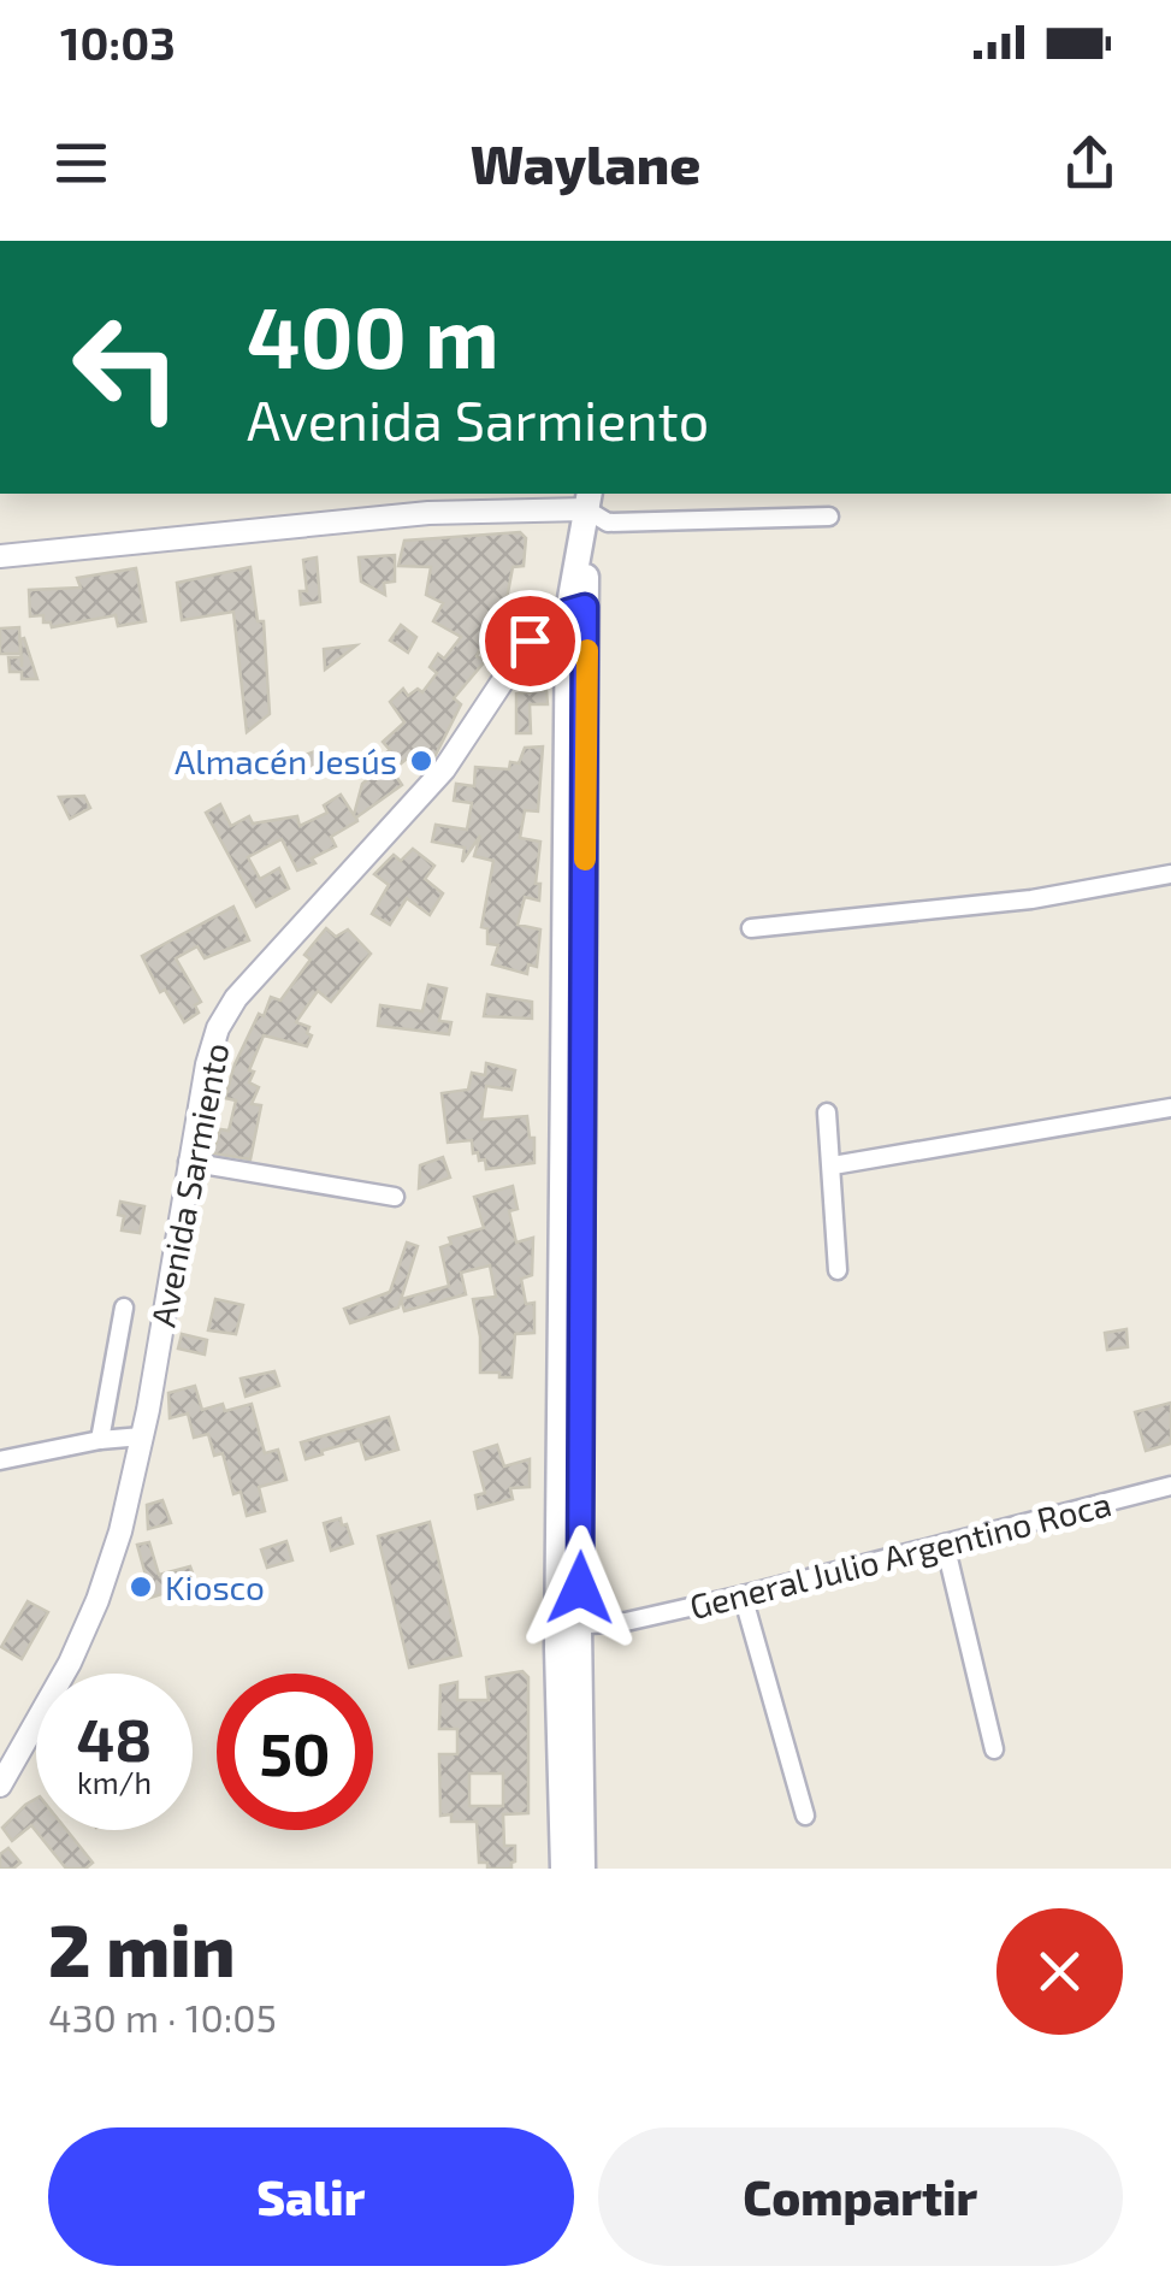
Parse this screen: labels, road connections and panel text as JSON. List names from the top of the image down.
{
  "streets": {
    "street": ["Avenida Sarmiento", "General Julio Argentino Roca"]
  },
  "places": ["Almacén Jesús", "Kiosco"],
  "page": {
    "status": "10:03",
    "header": "Waylane",
    "turn": ["400 m", "Avenida Sarmiento"],
    "speed": "48 km/h",
    "limit": "50",
    "heading": ["2 min", "430 m · 10:05"],
    "buttons": ["Salir", "Compartir"]
  }
}
